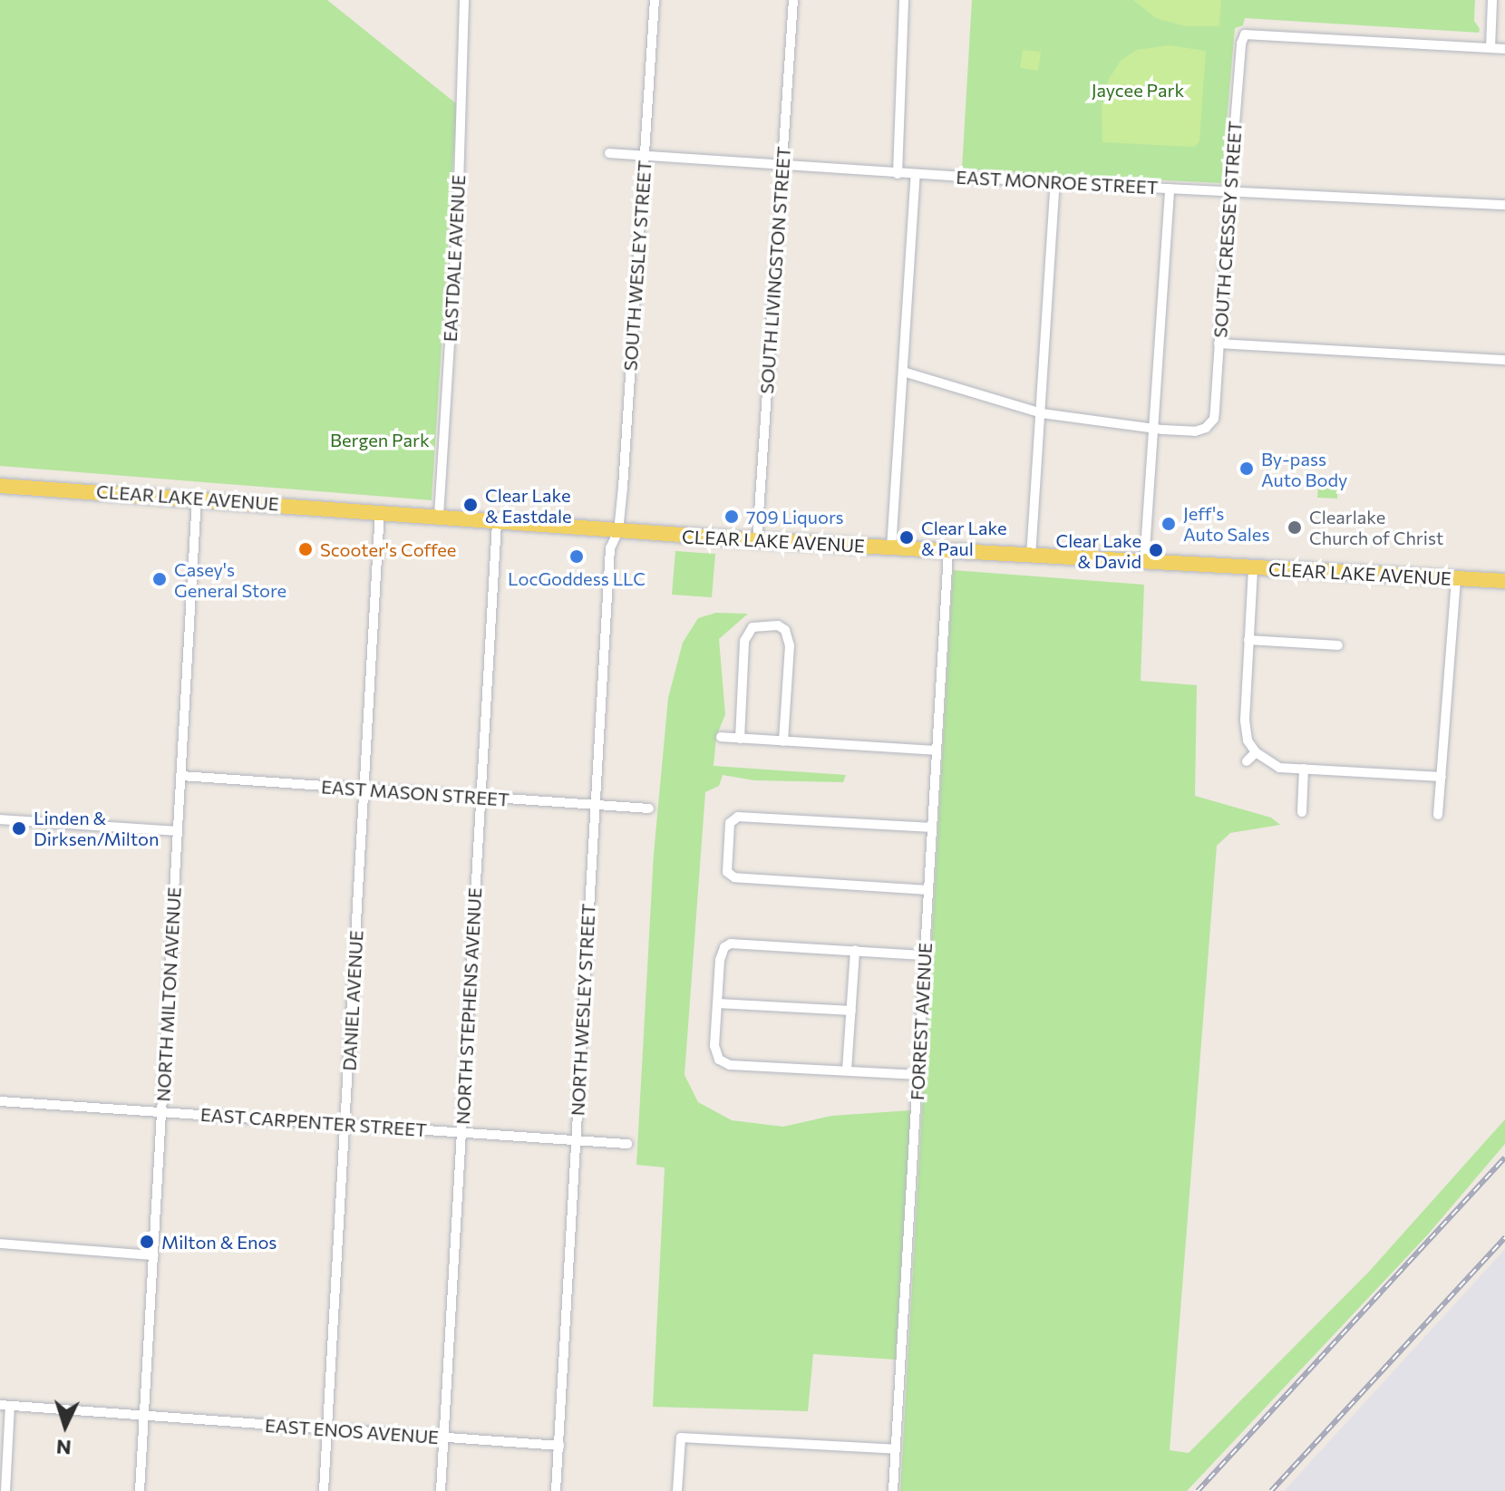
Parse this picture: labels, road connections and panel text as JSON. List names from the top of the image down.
{
  "streets": {
    "main road": ["CLEAR LAKE AVENUE"],
    "street": [
      "EAST MONROE STREET",
      "SOUTH CRESSEY STREET",
      "EASTDALE AVENUE",
      "SOUTH WESLEY STREET",
      "SOUTH LIVINGSTON STREET",
      "EAST MASON STREET",
      "NORTH MILTON AVENUE",
      "DANIEL AVENUE",
      "NORTH STEPHENS AVENUE",
      "NORTH WESLEY STREET",
      "FORREST AVENUE",
      "EAST CARPENTER STREET",
      "EAST ENOS AVENUE"
    ]
  },
  "crossings": [
    ["EAST MONROE STREET", "SOUTH CRESSEY STREET"],
    ["EAST MONROE STREET", "SOUTH WESLEY STREET"],
    ["EAST MONROE STREET", "SOUTH LIVINGSTON STREET"],
    ["EASTDALE AVENUE", "CLEAR LAKE AVENUE"],
    ["SOUTH WESLEY STREET", "CLEAR LAKE AVENUE"],
    ["SOUTH WESLEY STREET", "NORTH WESLEY STREET"],
    ["SOUTH LIVINGSTON STREET", "CLEAR LAKE AVENUE"],
    ["CLEAR LAKE AVENUE", "NORTH MILTON AVENUE"],
    ["CLEAR LAKE AVENUE", "DANIEL AVENUE"],
    ["CLEAR LAKE AVENUE", "NORTH STEPHENS AVENUE"],
    ["CLEAR LAKE AVENUE", "NORTH WESLEY STREET"],
    ["CLEAR LAKE AVENUE", "FORREST AVENUE"],
    ["EAST MASON STREET", "NORTH MILTON AVENUE"],
    ["EAST MASON STREET", "DANIEL AVENUE"],
    ["EAST MASON STREET", "NORTH STEPHENS AVENUE"],
    ["EAST MASON STREET", "NORTH WESLEY STREET"],
    ["NORTH MILTON AVENUE", "EAST CARPENTER STREET"],
    ["NORTH MILTON AVENUE", "EAST ENOS AVENUE"],
    ["DANIEL AVENUE", "EAST CARPENTER STREET"],
    ["DANIEL AVENUE", "EAST ENOS AVENUE"],
    ["NORTH STEPHENS AVENUE", "EAST CARPENTER STREET"],
    ["NORTH STEPHENS AVENUE", "EAST ENOS AVENUE"],
    ["NORTH WESLEY STREET", "EAST CARPENTER STREET"],
    ["NORTH WESLEY STREET", "EAST ENOS AVENUE"]
  ],
  "parks": ["Jaycee Park", "Bergen Park"],
  "places": [
    "By-pass Auto Body",
    "Clear Lake & Eastdale",
    "709 Liquors",
    "Jeff's Auto Sales",
    "Clearlake Church of Christ",
    "Clear Lake & Paul",
    "Scooter's Coffee",
    "Clear Lake & David",
    "LocGoddess LLC",
    "Casey's General Store",
    "Linden & Dirksen/Milton",
    "Milton & Enos"
  ],
  "north": "bottom"
}
